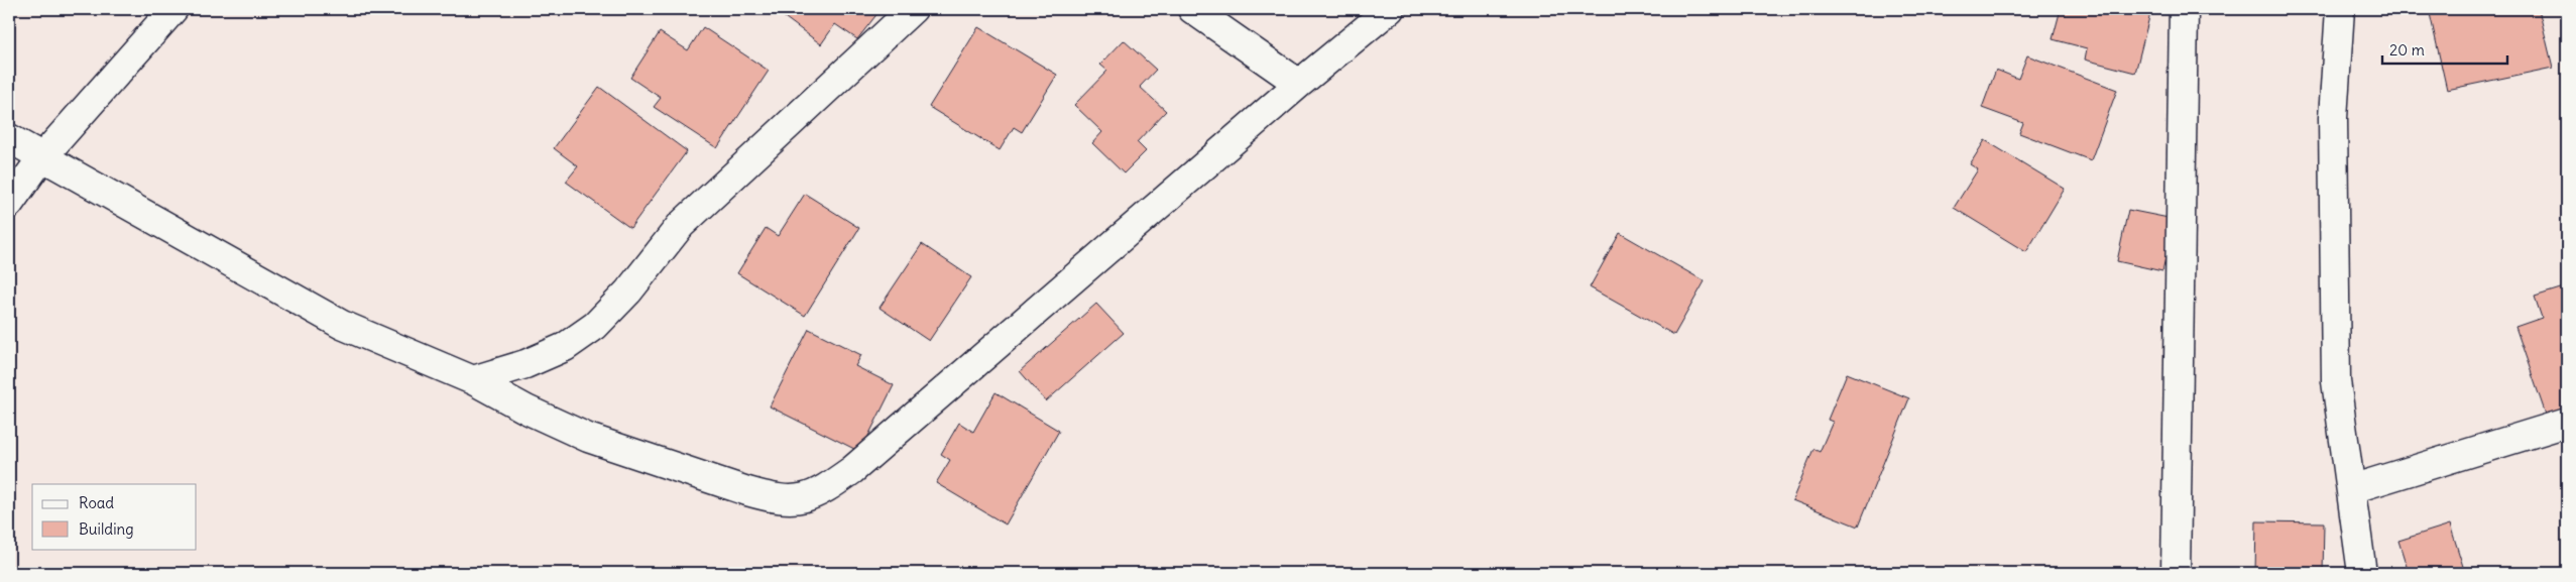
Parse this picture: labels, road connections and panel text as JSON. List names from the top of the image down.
{
  "legend": ["Road", "Building"],
  "scale_bar": "20 m"
}
